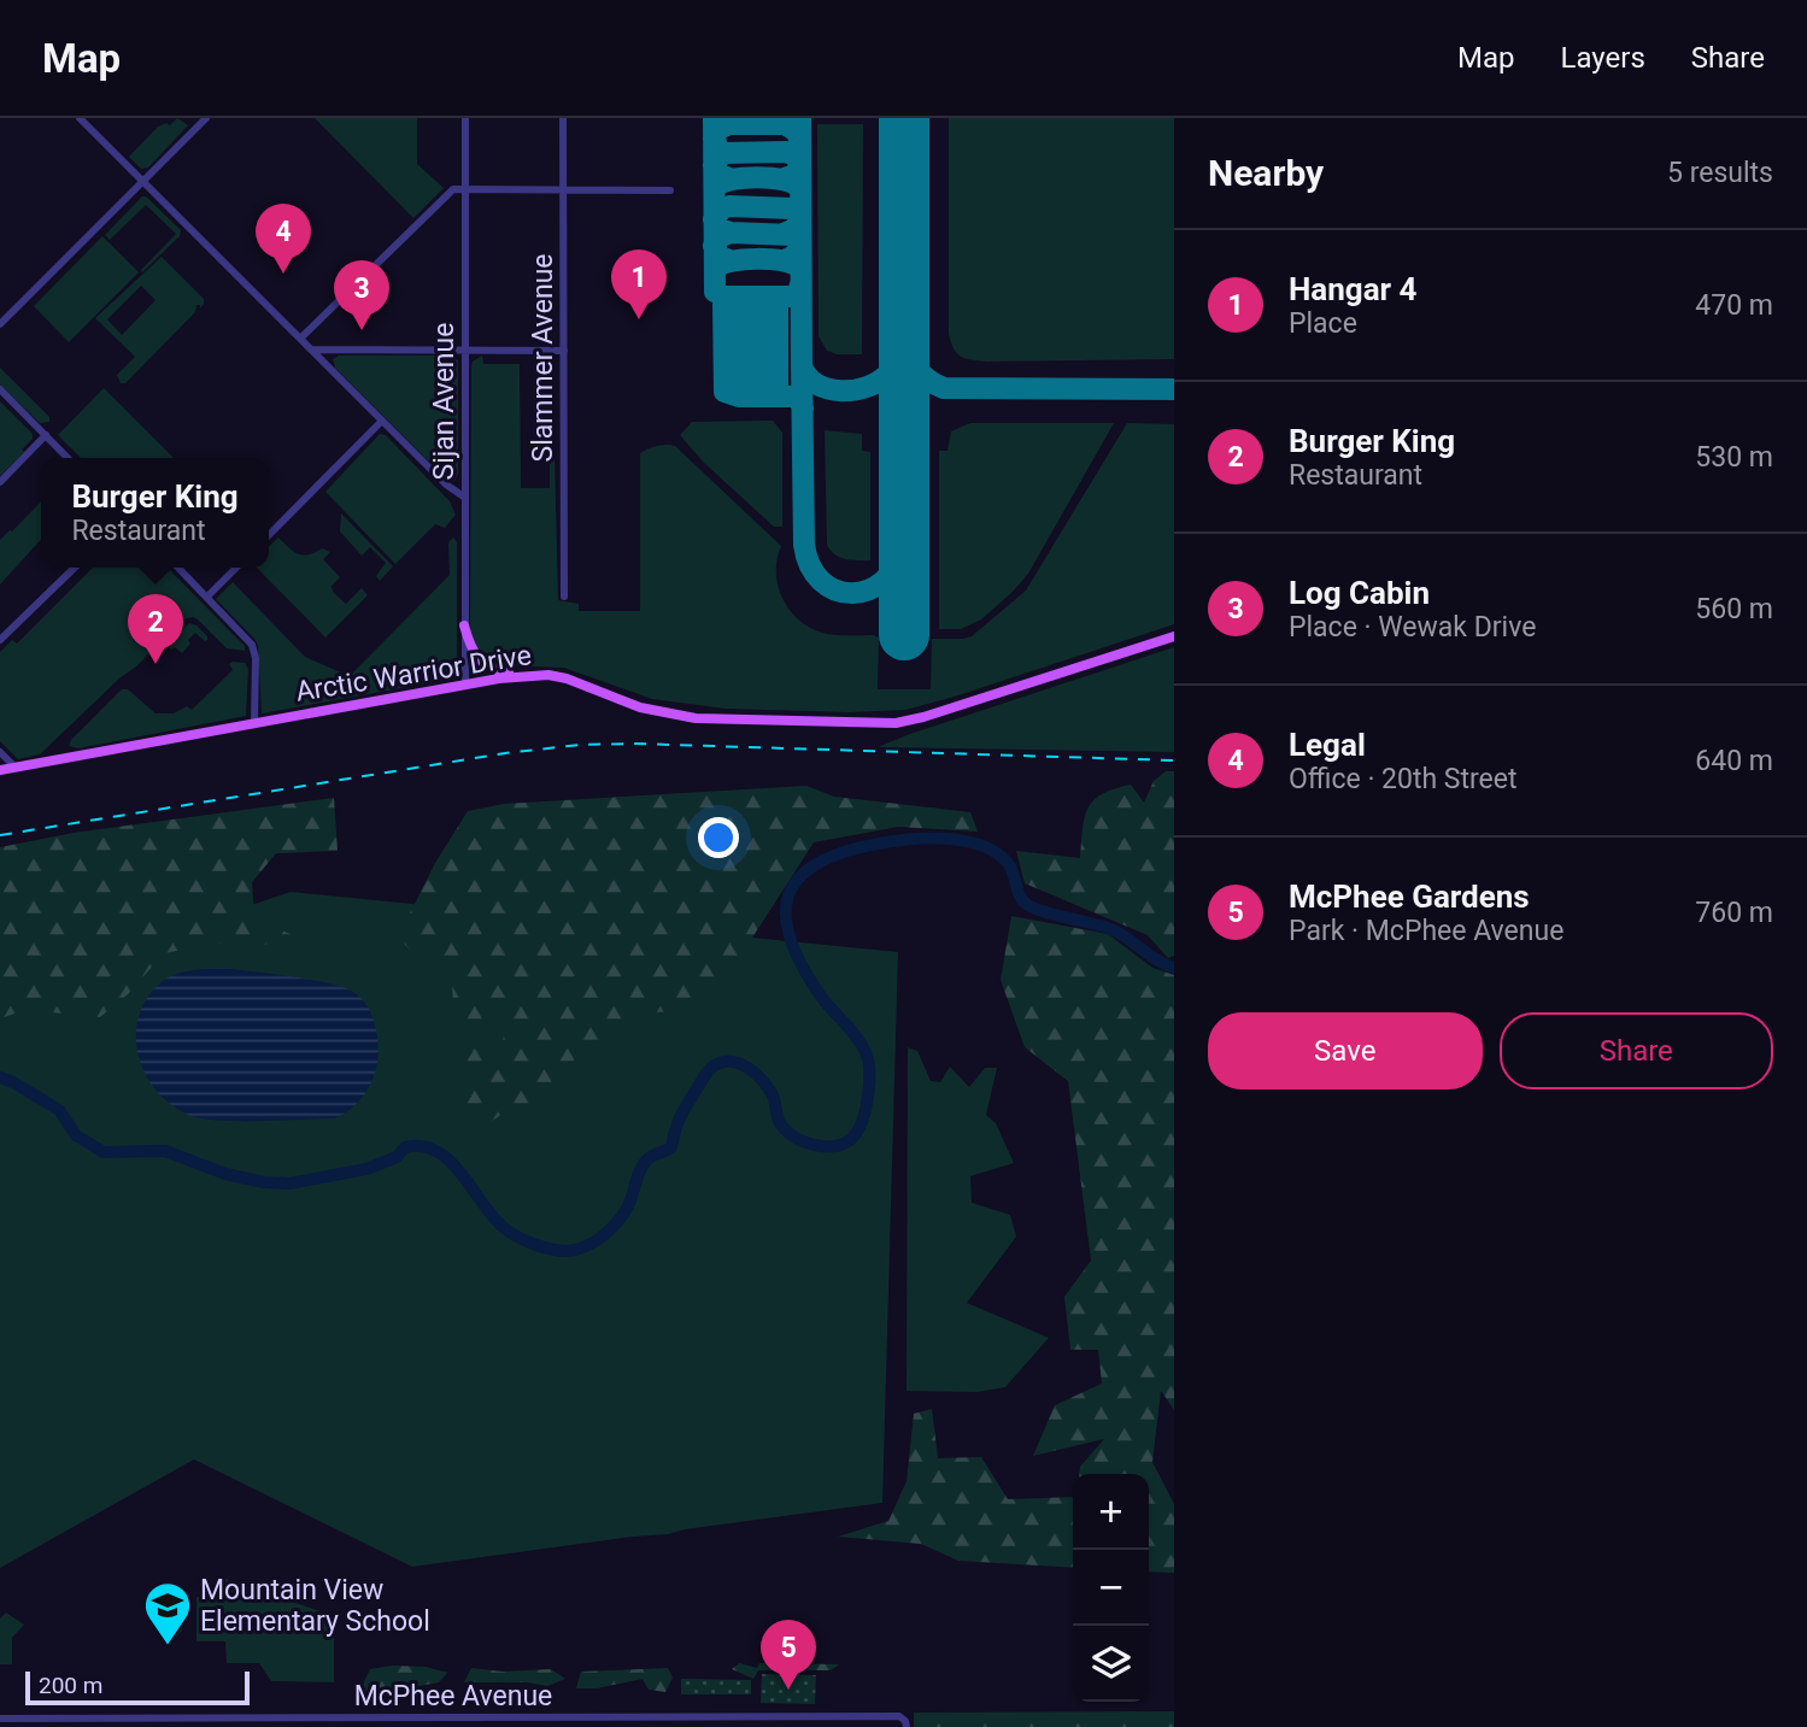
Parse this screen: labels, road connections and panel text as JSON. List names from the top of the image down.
{
  "streets": {
    "main road": ["Arctic Warrior Drive"],
    "street": ["Slammer Avenue", "Sijan Avenue", "McPhee Avenue"]
  },
  "crossings": [
    ["Sijan Avenue", "Arctic Warrior Drive"]
  ],
  "places": {
    "school or university": ["Mountain View Elementary School"]
  },
  "scale_bar": "200 m",
  "page": {
    "header": "Map",
    "nav": ["Map", "Layers", "Share"],
    "heading": ["Nearby", "5 results"],
    "pins": [
      "4",
      "1",
      "3",
      "2",
      "5"
    ],
    "list": [
      {
        "mark": "1",
        "name": "Hangar 4",
        "note": "Place",
        "value": "470 m"
      },
      {
        "mark": "2",
        "name": "Burger King",
        "note": "Restaurant",
        "value": "530 m"
      },
      {
        "mark": "3",
        "name": "Log Cabin",
        "note": "Place · Wewak Drive",
        "value": "560 m"
      },
      {
        "mark": "4",
        "name": "Legal",
        "note": "Office · 20th Street",
        "value": "640 m"
      },
      {
        "mark": "5",
        "name": "McPhee Gardens",
        "note": "Park · McPhee Avenue",
        "value": "760 m"
      }
    ],
    "popup": ["Burger King", "Restaurant"],
    "buttons": ["Save", "Share"],
    "map_buttons": ["+", "−"],
    "scale": "200 m"
  }
}
